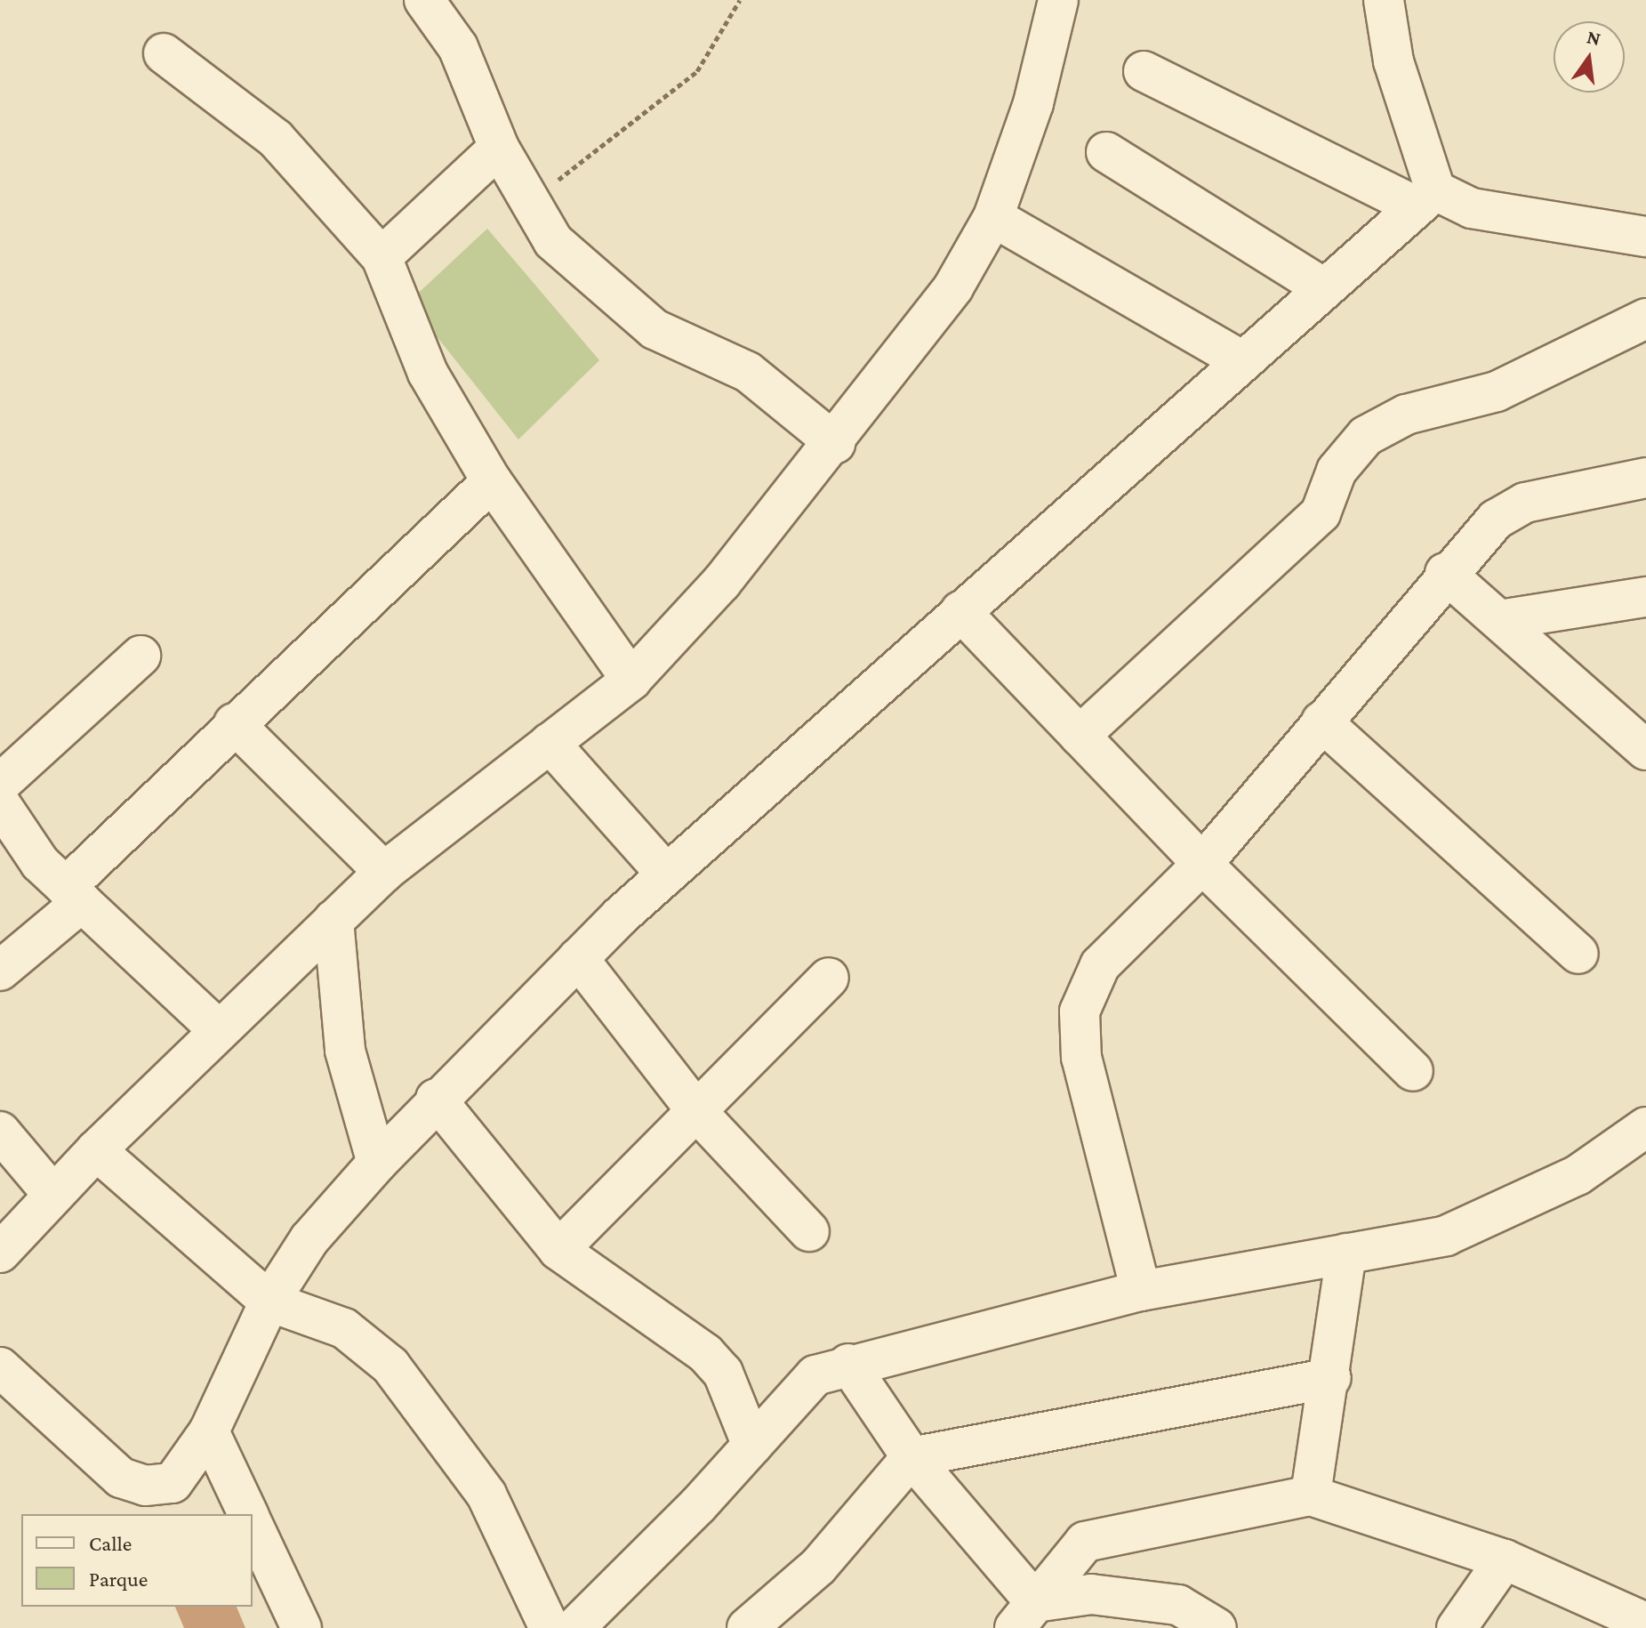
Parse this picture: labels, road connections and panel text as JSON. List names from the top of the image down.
{
  "legend": ["Calle", "Parque"],
  "north": "top"
}
